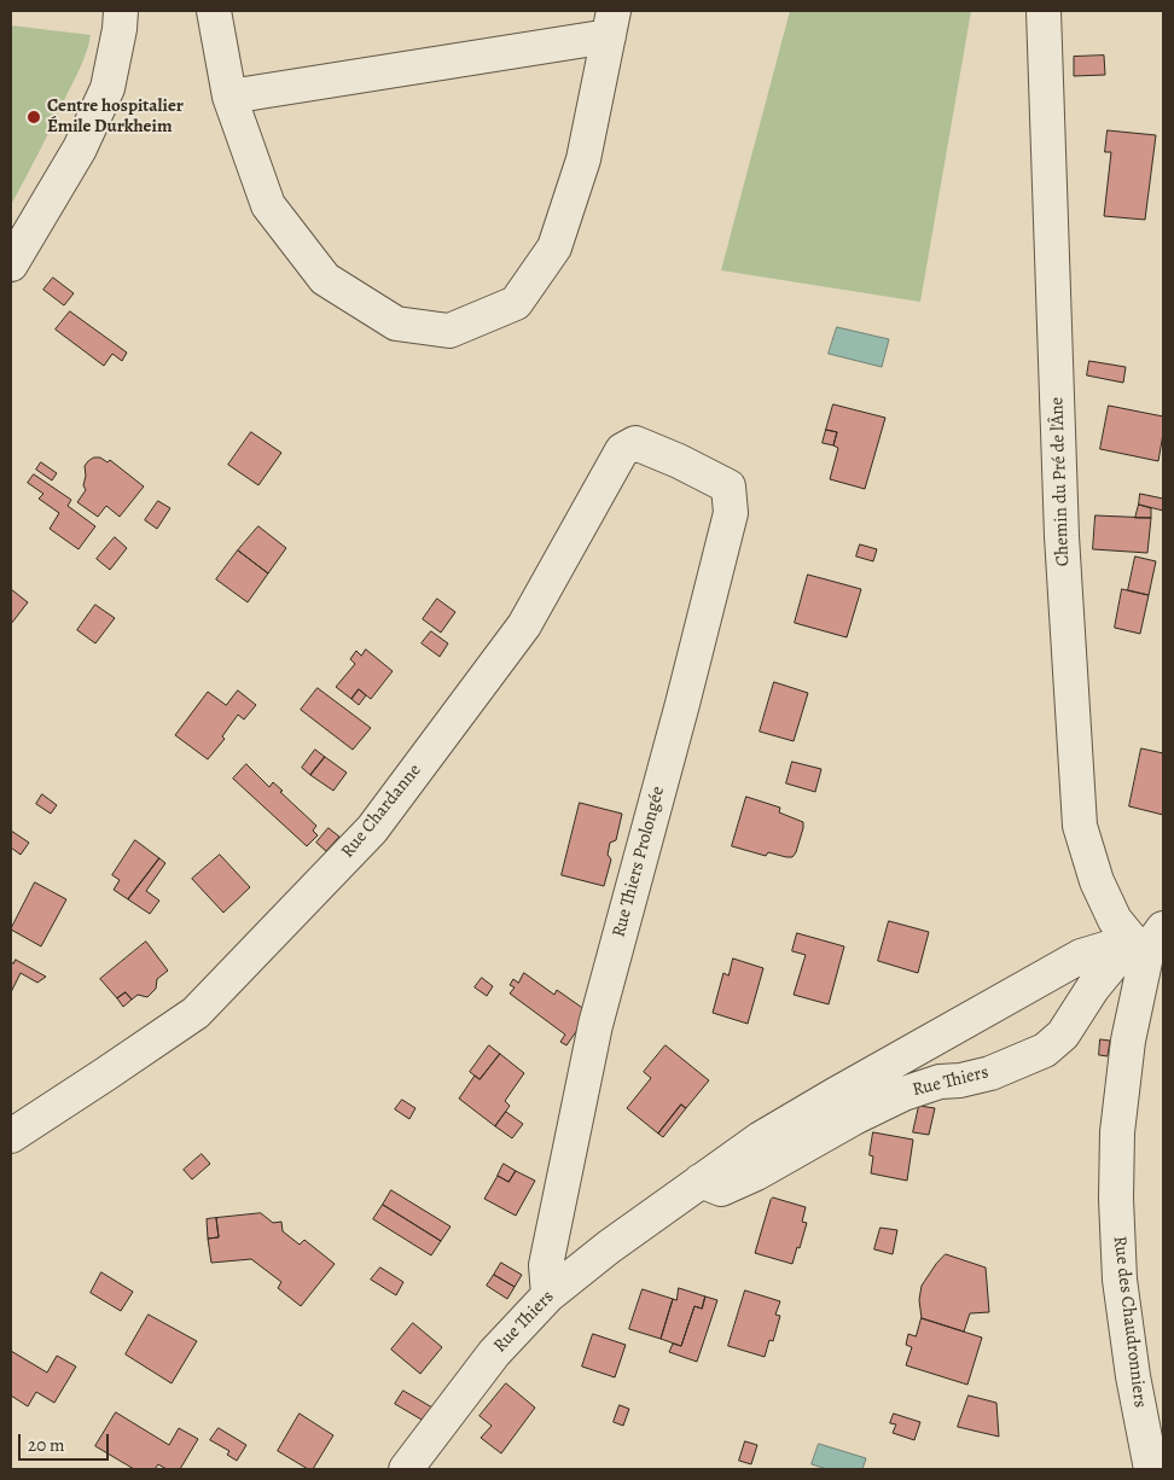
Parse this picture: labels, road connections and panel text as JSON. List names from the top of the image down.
{
  "streets": {
    "street": [
      "Chemin du Pré de l'Âne",
      "Rue Chardanne",
      "Rue Thiers Prolongée",
      "Rue Thiers",
      "Rue des Chaudronniers"
    ]
  },
  "crossings": [
    ["Chemin du Pré de l'Âne", "Rue Thiers"],
    ["Chemin du Pré de l'Âne", "Rue des Chaudronniers"],
    ["Rue Chardanne", "Rue Thiers Prolongée"],
    ["Rue Thiers Prolongée", "Rue Thiers"],
    ["Rue Thiers", "Rue des Chaudronniers"]
  ],
  "places": ["Centre hospitalier Émile Durkheim"],
  "scale_bar": "20 m"
}
